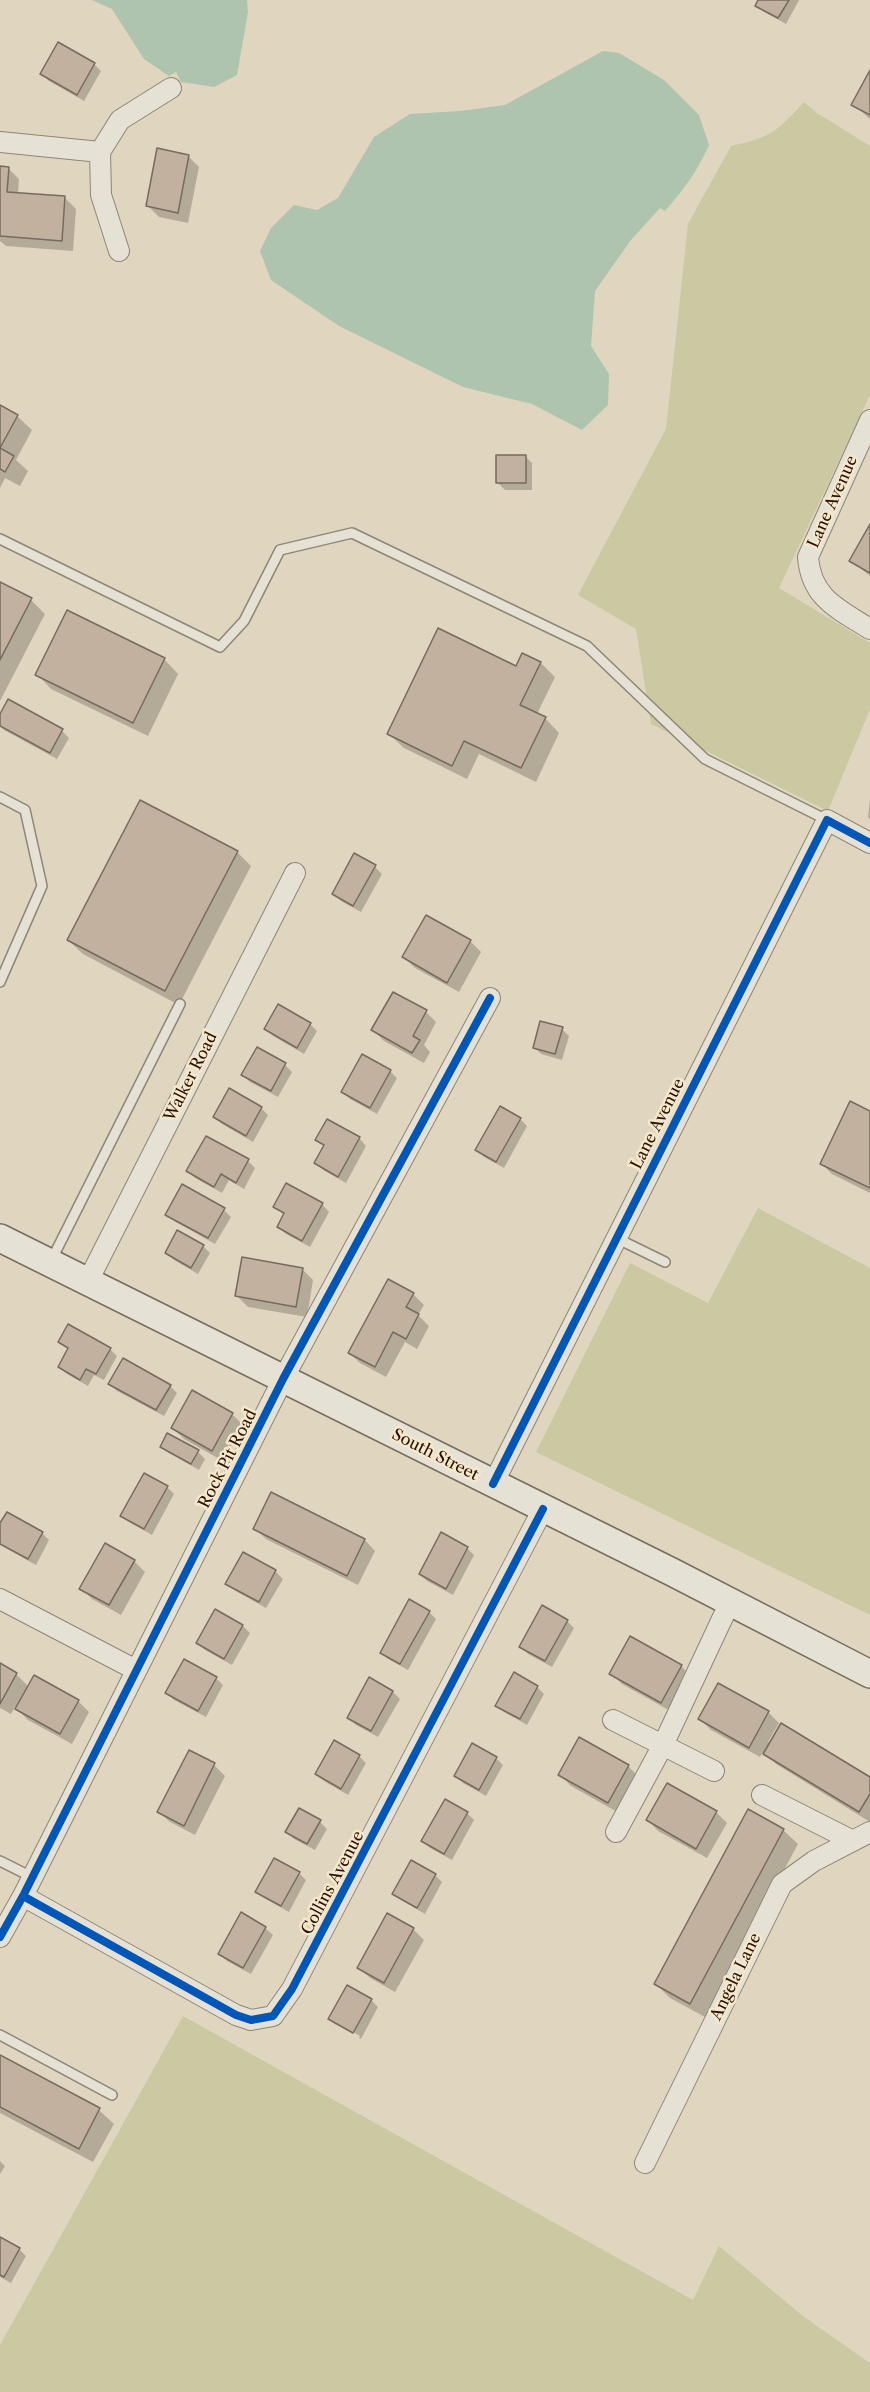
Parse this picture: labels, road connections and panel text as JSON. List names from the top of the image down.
{
  "streets": {
    "main road": ["South Street"],
    "street": [
      "Lane Avenue",
      "Walker Road",
      "Rock Pit Road",
      "Collins Avenue",
      "Angela Lane"
    ]
  },
  "crossings": [
    ["Lane Avenue", "South Street"],
    ["Walker Road", "South Street"],
    ["South Street", "Rock Pit Road"],
    ["South Street", "Collins Avenue"],
    ["Rock Pit Road", "Collins Avenue"]
  ]
}
